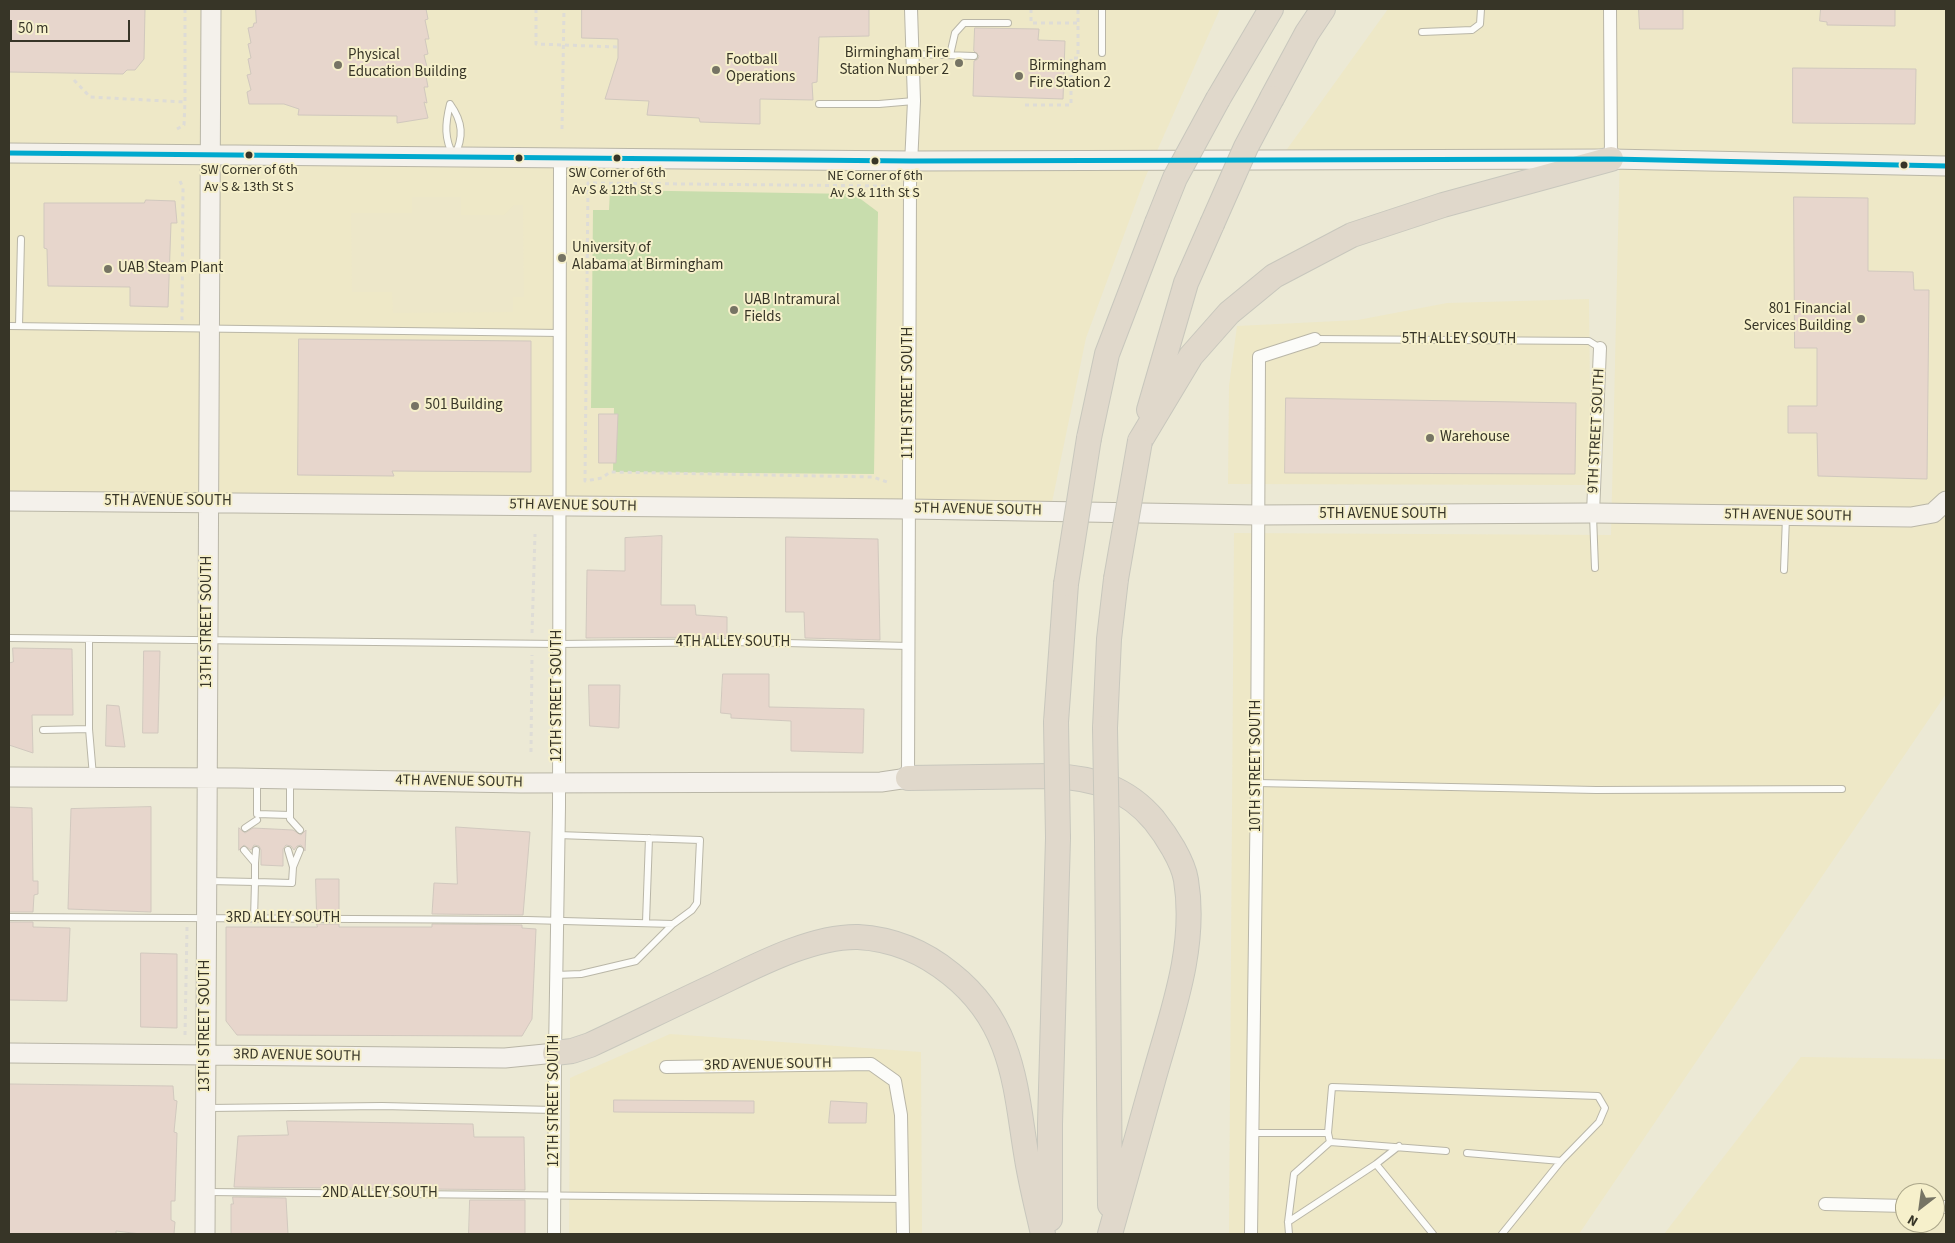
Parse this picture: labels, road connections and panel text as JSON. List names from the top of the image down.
{
  "streets": {
    "street": [
      "11TH STREET SOUTH",
      "9TH STREET SOUTH",
      "5TH AVENUE SOUTH",
      "13TH STREET SOUTH",
      "12TH STREET SOUTH",
      "10TH STREET SOUTH",
      "4TH AVENUE SOUTH",
      "3RD AVENUE SOUTH"
    ],
    "lane": [
      "5TH ALLEY SOUTH",
      "4TH ALLEY SOUTH",
      "3RD ALLEY SOUTH",
      "2ND ALLEY SOUTH"
    ]
  },
  "crossings": [
    ["5TH ALLEY SOUTH", "9TH STREET SOUTH"],
    ["5TH ALLEY SOUTH", "10TH STREET SOUTH"],
    ["11TH STREET SOUTH", "5TH AVENUE SOUTH"],
    ["11TH STREET SOUTH", "4TH ALLEY SOUTH"],
    ["11TH STREET SOUTH", "4TH AVENUE SOUTH"],
    ["9TH STREET SOUTH", "5TH AVENUE SOUTH"],
    ["5TH AVENUE SOUTH", "13TH STREET SOUTH"],
    ["5TH AVENUE SOUTH", "12TH STREET SOUTH"],
    ["5TH AVENUE SOUTH", "10TH STREET SOUTH"],
    ["13TH STREET SOUTH", "4TH ALLEY SOUTH"],
    ["13TH STREET SOUTH", "4TH AVENUE SOUTH"],
    ["13TH STREET SOUTH", "3RD ALLEY SOUTH"],
    ["13TH STREET SOUTH", "3RD AVENUE SOUTH"],
    ["13TH STREET SOUTH", "2ND ALLEY SOUTH"],
    ["4TH ALLEY SOUTH", "12TH STREET SOUTH"],
    ["12TH STREET SOUTH", "4TH AVENUE SOUTH"],
    ["12TH STREET SOUTH", "3RD ALLEY SOUTH"],
    ["12TH STREET SOUTH", "3RD AVENUE SOUTH"],
    ["12TH STREET SOUTH", "2ND ALLEY SOUTH"],
    ["3RD AVENUE SOUTH", "2ND ALLEY SOUTH"]
  ],
  "places": [
    "Birmingham Fire Station Number 2",
    "Physical Education Building",
    "Football Operations",
    "Birmingham Fire Station 2",
    "SW Corner of 6th Av S & 13th St S",
    "SW Corner of 6th Av S & 12th St S",
    "NE Corner of 6th Av S & 11th St S",
    "University of Alabama at Birmingham",
    "UAB Steam Plant",
    "UAB Intramural Fields",
    "801 Financial Services Building",
    "501 Building",
    "Warehouse"
  ],
  "scale_bar": "50 m",
  "north": "bottom left"
}
